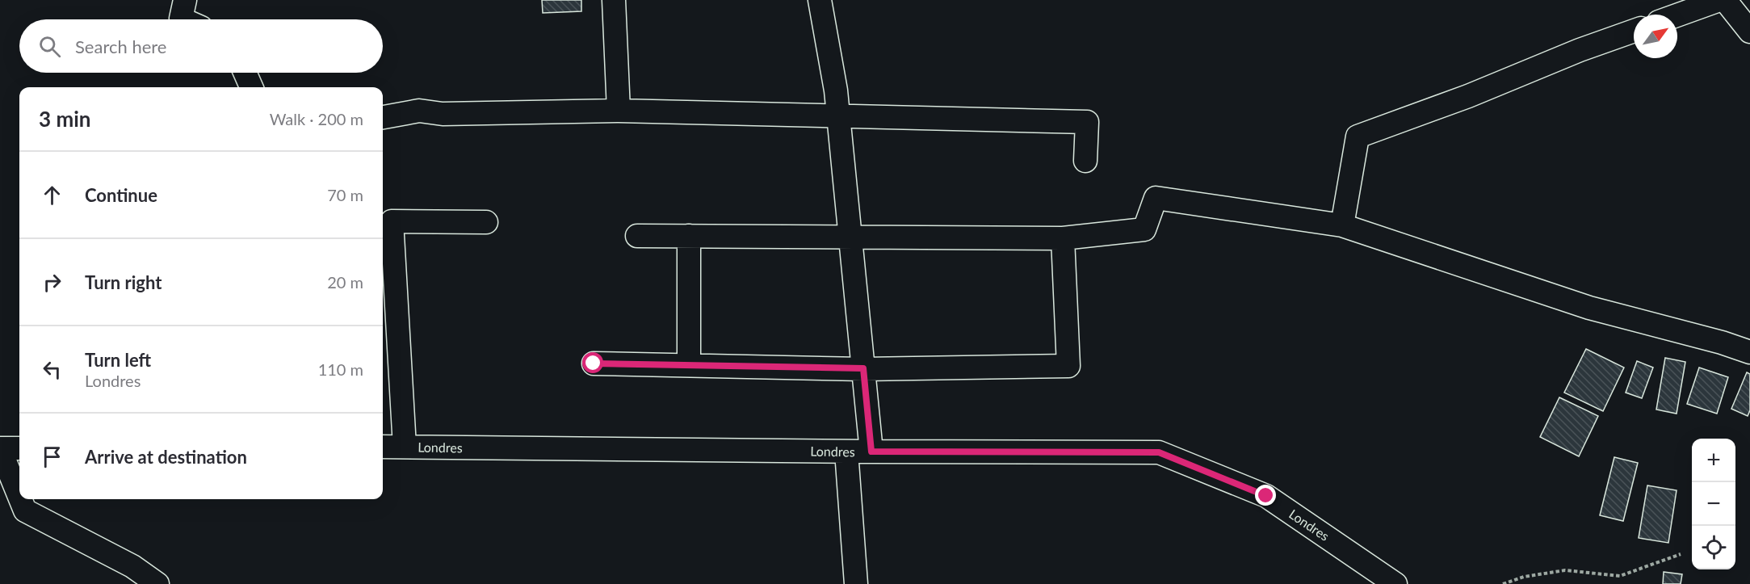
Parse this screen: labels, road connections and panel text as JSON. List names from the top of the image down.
{
  "streets": {
    "street": ["Londres"]
  },
  "north": "top right",
  "page": {
    "search": "Search here",
    "heading": ["3 min", "Walk · 200 m"],
    "list": [
      ["Continue", "70 m"],
      ["Turn right", "20 m"],
      ["Turn left", "Londres", "110 m"],
      "Arrive at destination"
    ],
    "map_buttons": ["+", "−"]
  }
}
